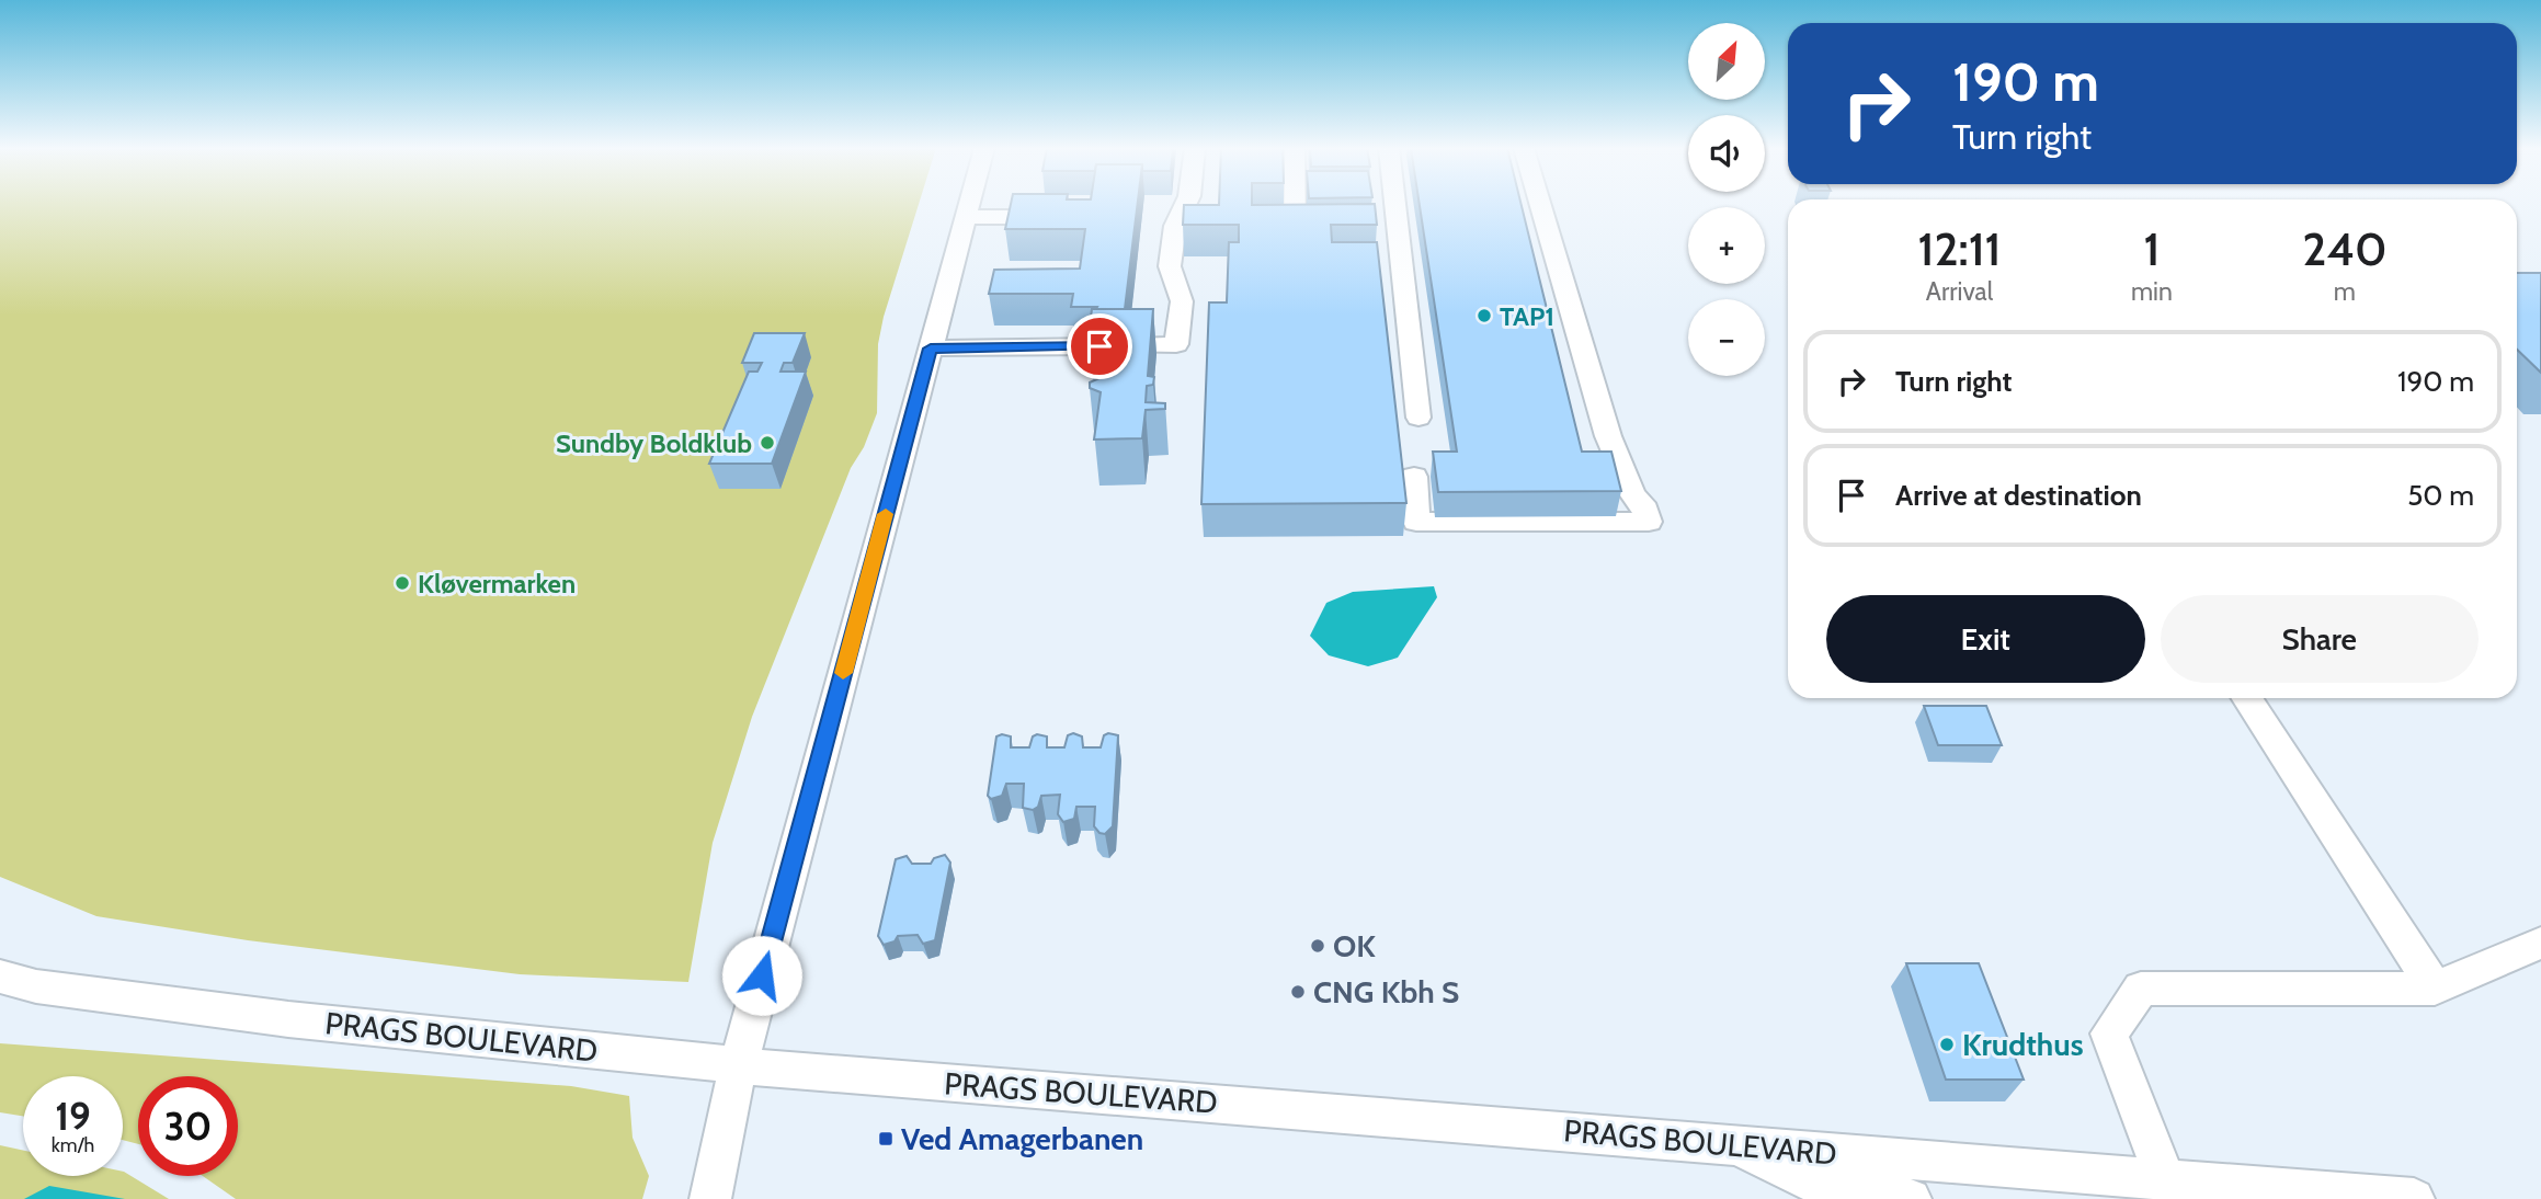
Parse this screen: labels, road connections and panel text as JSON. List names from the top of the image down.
{
  "streets": {
    "street": ["PRAGS BOULEVARD"]
  },
  "places": {
    "other": [
      "TAP1",
      "Sundby Boldklub",
      "Kløvermarken",
      "OK",
      "CNG Kbh S",
      "Krudthus"
    ],
    "transit": ["Ved Amagerbanen"]
  },
  "north": "top right",
  "page": {
    "map_buttons": ["+", "−"],
    "turn": ["190 m", "Turn right"],
    "eta": [
      "12:11",
      "Arrival",
      "1",
      "min",
      "240",
      "m"
    ],
    "list": [
      {
        "name": "Turn right",
        "value": "190 m"
      },
      {
        "name": "Arrive at destination",
        "value": "50 m"
      }
    ],
    "buttons": ["Exit", "Share"],
    "speed": "19 km/h",
    "limit": "30"
  }
}
